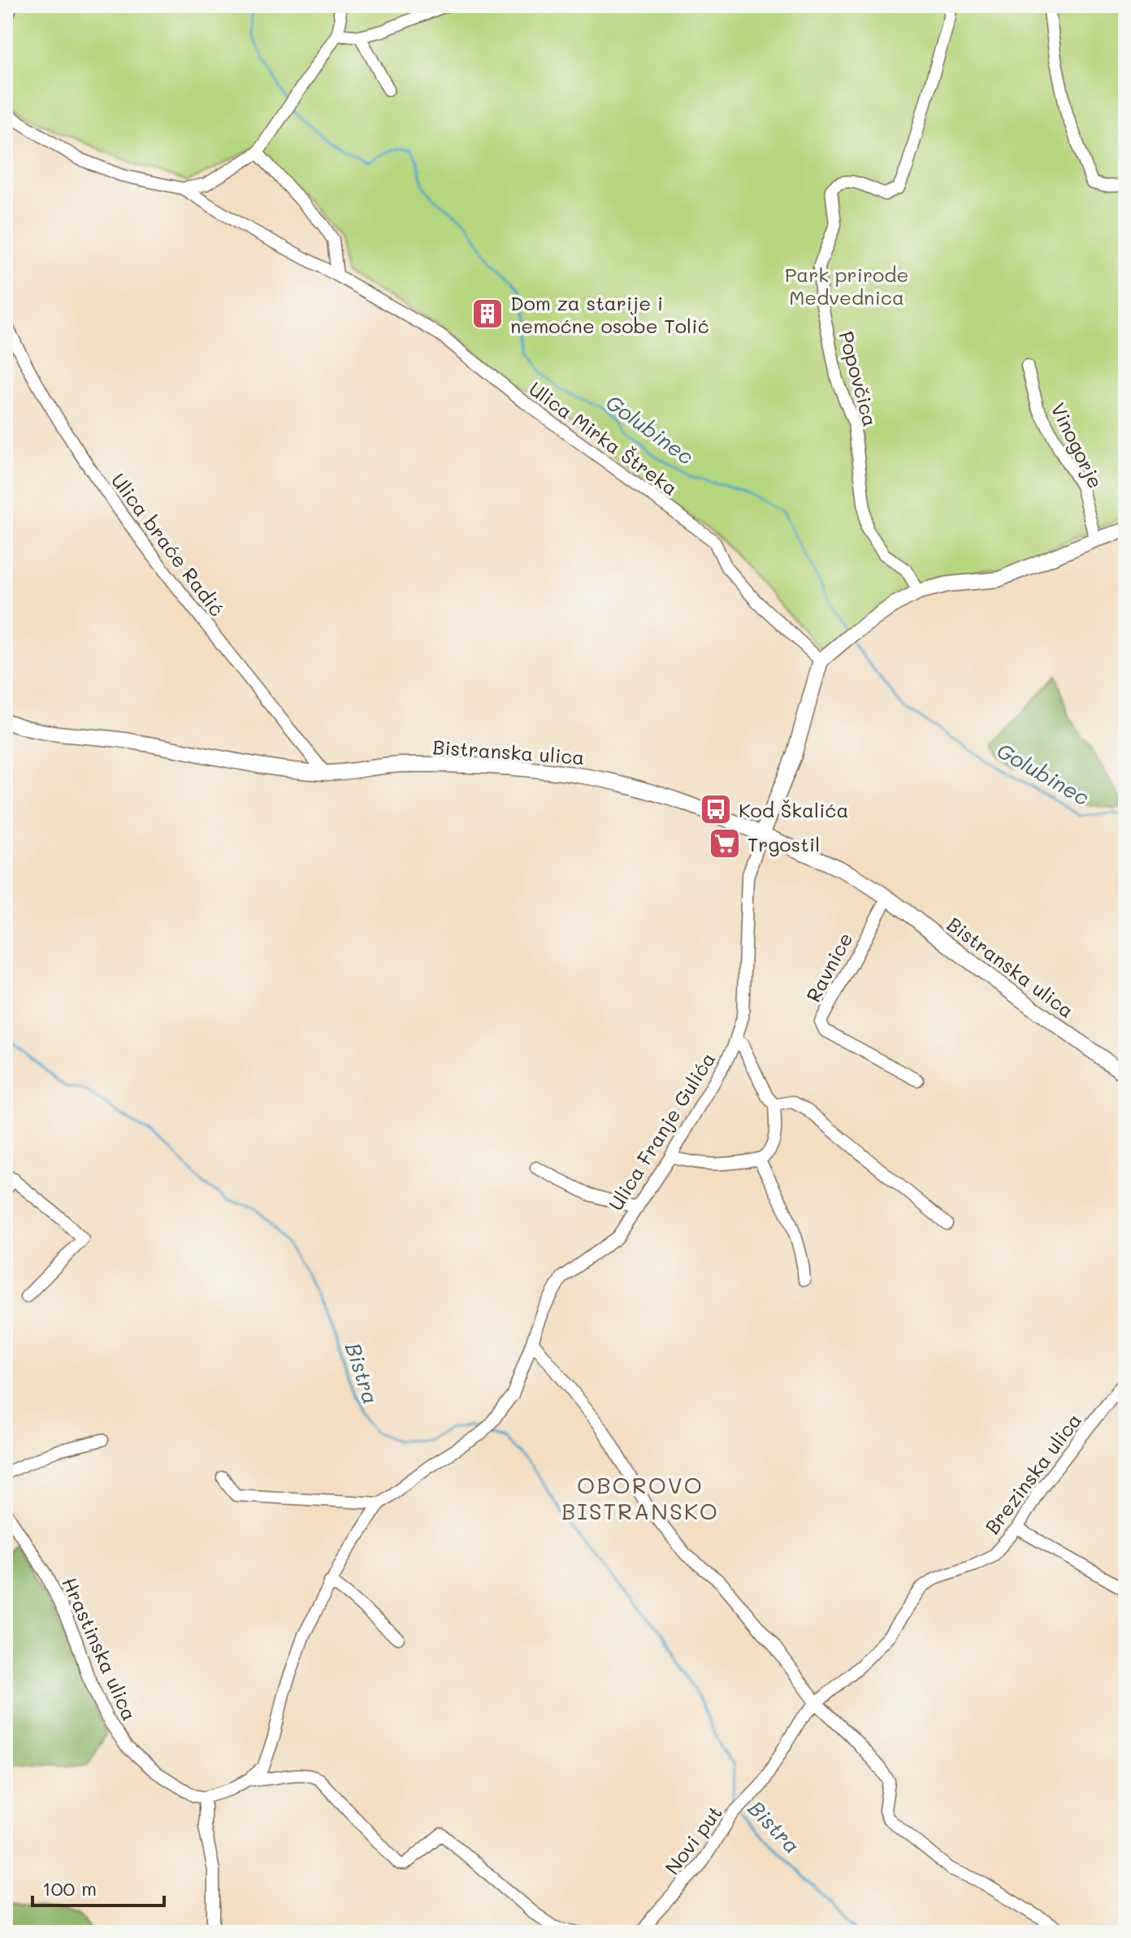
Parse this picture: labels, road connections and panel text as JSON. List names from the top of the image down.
{
  "streets": {
    "main road": ["Bistranska ulica"],
    "street": [
      "Popovčica",
      "Ulica Mirka Štreka",
      "Vinogorje",
      "Ulica braće Radić",
      "Ravnice",
      "Ulica Franje Gulića",
      "Brezinska ulica",
      "Hrastinska ulica",
      "Novi put"
    ]
  },
  "crossings": [
    ["Ulica braće Radić", "Bistranska ulica"],
    ["Bistranska ulica", "Ravnice"],
    ["Bistranska ulica", "Ulica Franje Gulića"],
    ["Brezinska ulica", "Novi put"]
  ],
  "districts": ["OBOROVO BISTRANSKO"],
  "water": ["Golubinec", "Bistra"],
  "parks": ["Park prirode Medvednica"],
  "places": {
    "building": ["Dom za starije i nemoćne osobe Tolić"],
    "bus stop": ["Kod Škalića"],
    "supermarket": ["Trgostil"]
  },
  "scale_bar": "100 m"
}
